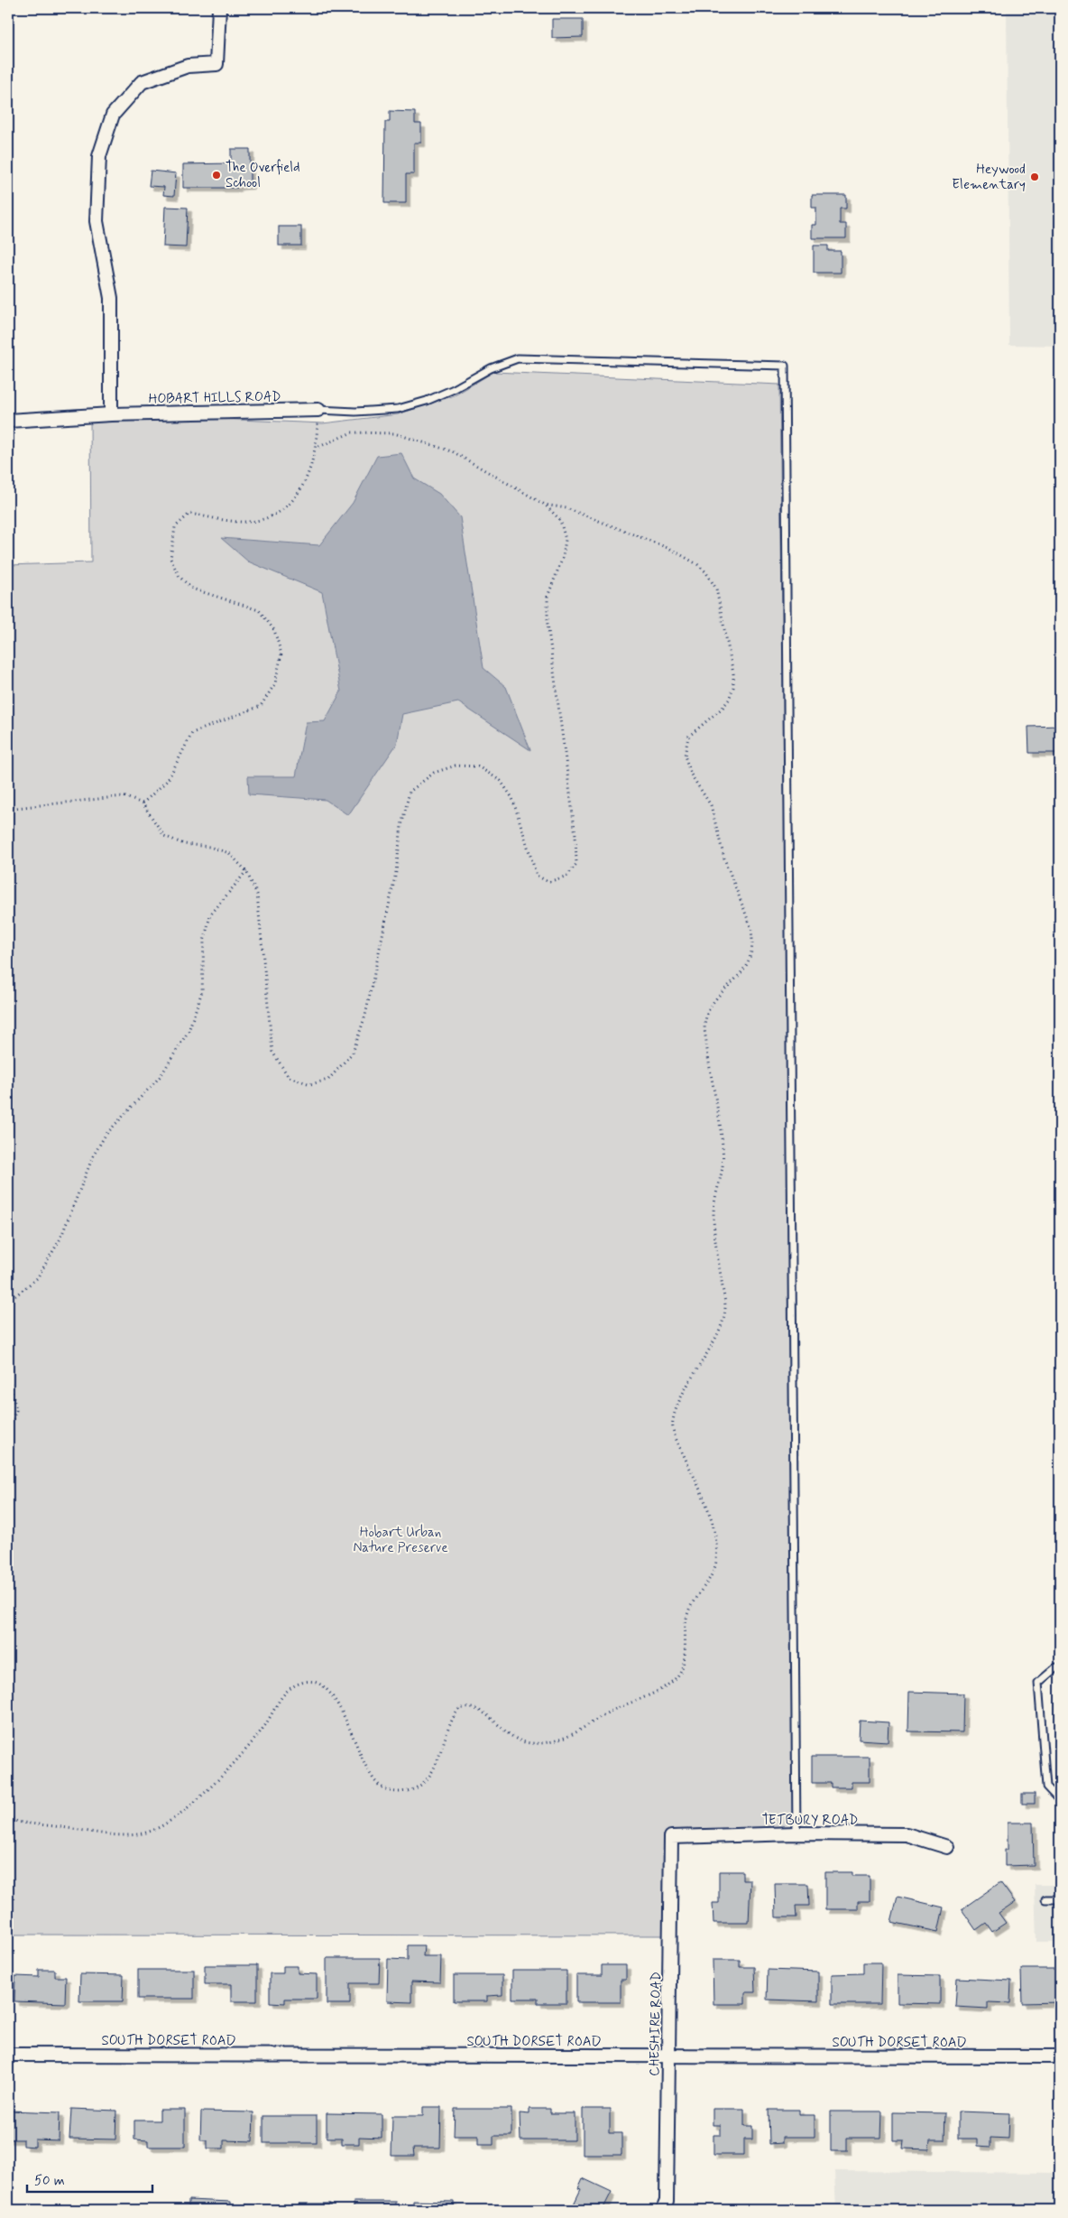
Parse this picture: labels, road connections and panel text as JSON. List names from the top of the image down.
{
  "streets": {
    "street": [
      "HOBART HILLS ROAD",
      "TETBURY ROAD",
      "CHESHIRE ROAD",
      "SOUTH DORSET ROAD"
    ]
  },
  "crossings": [
    ["TETBURY ROAD", "CHESHIRE ROAD"],
    ["CHESHIRE ROAD", "SOUTH DORSET ROAD"]
  ],
  "parks": ["Hobart Urban Nature Preserve"],
  "places": ["The Overfield School", "Heywood Elementary"],
  "scale_bar": "50 m"
}
